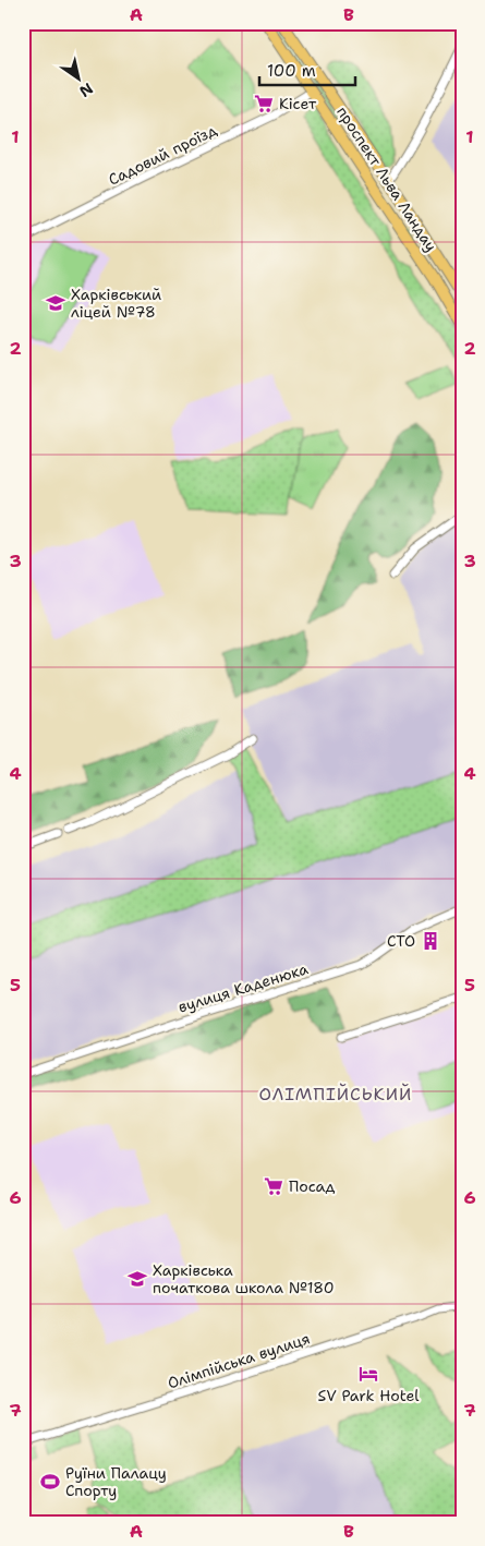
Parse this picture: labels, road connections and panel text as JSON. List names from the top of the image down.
{
  "streets": {
    "main road": ["проспект Льва Ландау"],
    "street": ["Садовий проїзд", "вулиця Каденюка", "Олімпійська вулиця"]
  },
  "crossings": [
    ["Садовий проїзд", "проспект Льва Ландау"]
  ],
  "districts": ["ОЛІМПІЙСЬКИЙ"],
  "places": {
    "supermarket": ["Кісет", "Посад"],
    "school or university": ["Харківський ліцей №78", "Харківська початкова школа №180"],
    "building": ["СТО"],
    "hotel": ["SV Park Hotel"],
    "sports": ["Руїни Палацу Спорту"]
  },
  "scale_bar": "100 m",
  "north": "bottom right",
  "grid": {
    "columns": ["A", "B"],
    "rows": [
      "1",
      "2",
      "3",
      "4",
      "5",
      "6",
      "7"
    ]
  }
}
